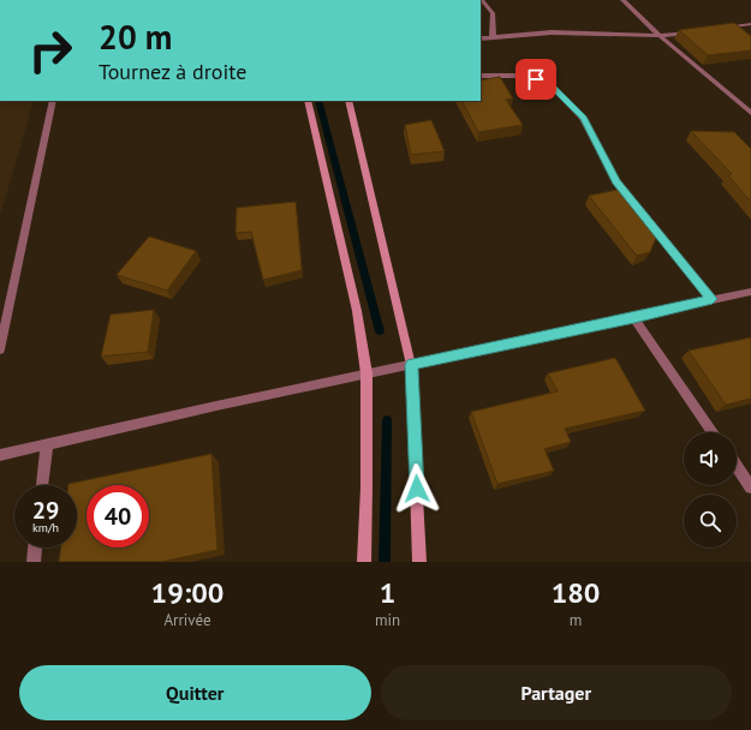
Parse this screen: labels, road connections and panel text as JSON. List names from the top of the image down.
{
  "page": {
    "turn": ["20 m", "Tournez à droite"],
    "speed": "29 km/h",
    "limit": "40",
    "eta": [
      "19:00",
      "Arrivée",
      "1",
      "min",
      "180",
      "m"
    ],
    "buttons": ["Quitter", "Partager"]
  }
}
